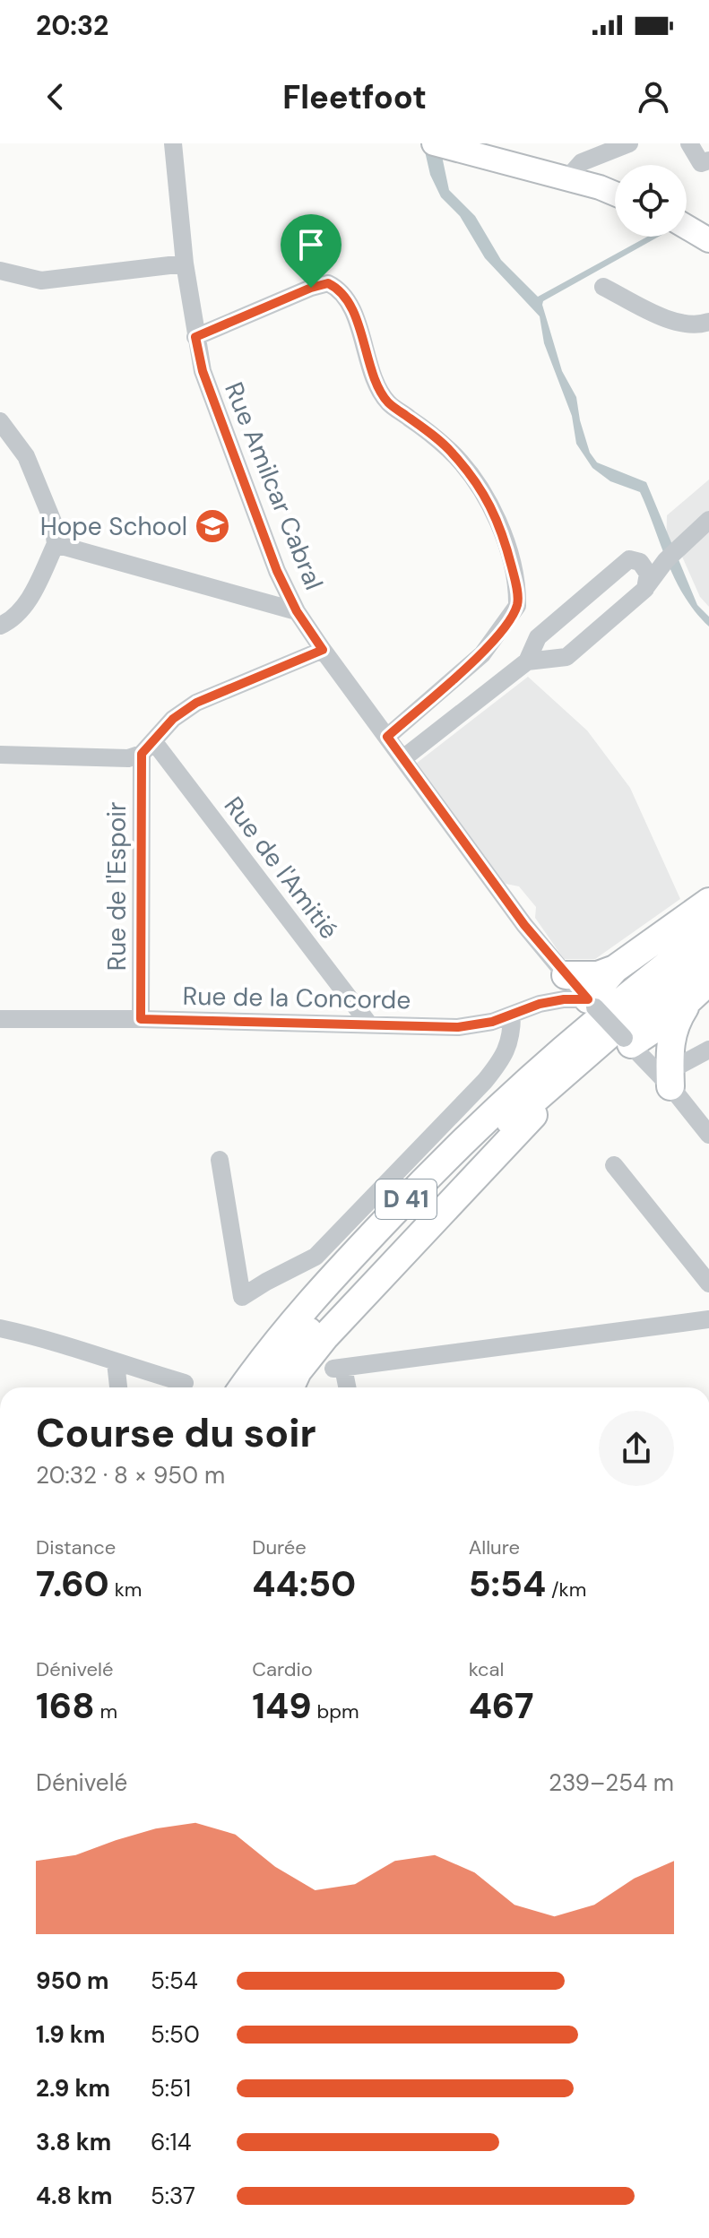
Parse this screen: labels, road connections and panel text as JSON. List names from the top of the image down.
{
  "streets": {
    "highway": ["D 41"],
    "street": [
      "Rue Amilcar Cabral",
      "Rue de l'Amitié",
      "Rue de l'Espoir",
      "Rue de la Concorde"
    ]
  },
  "crossings": [
    ["Rue Amilcar Cabral", "Rue de la Concorde"],
    ["Rue Amilcar Cabral", "D 41"],
    ["Rue de l'Amitié", "Rue de l'Espoir"],
    ["Rue de l'Amitié", "Rue de la Concorde"],
    ["Rue de l'Espoir", "Rue de la Concorde"],
    ["Rue de la Concorde", "D 41"]
  ],
  "places": {
    "school or university": ["Hope School"]
  },
  "page": {
    "status": "20:32",
    "header": "Fleetfoot",
    "heading": ["Course du soir", "20:32 · 8 × 950 m"],
    "stats": [
      ["Distance", "7.60 km"],
      ["Durée", "44:50"],
      ["Allure", "5:54 /km"],
      ["Dénivelé", "168 m"],
      ["Cardio", "149 bpm"],
      ["kcal", "467"]
    ],
    "chart": ["Dénivelé", "239–254 m"],
    "list": [
      {
        "name": "950 m",
        "note": "5:54"
      },
      {
        "name": "1.9 km",
        "note": "5:50"
      },
      {
        "name": "2.9 km",
        "note": "5:51"
      },
      {
        "name": "3.8 km",
        "note": "6:14"
      },
      {
        "name": "4.8 km",
        "note": "5:37"
      }
    ]
  }
}
